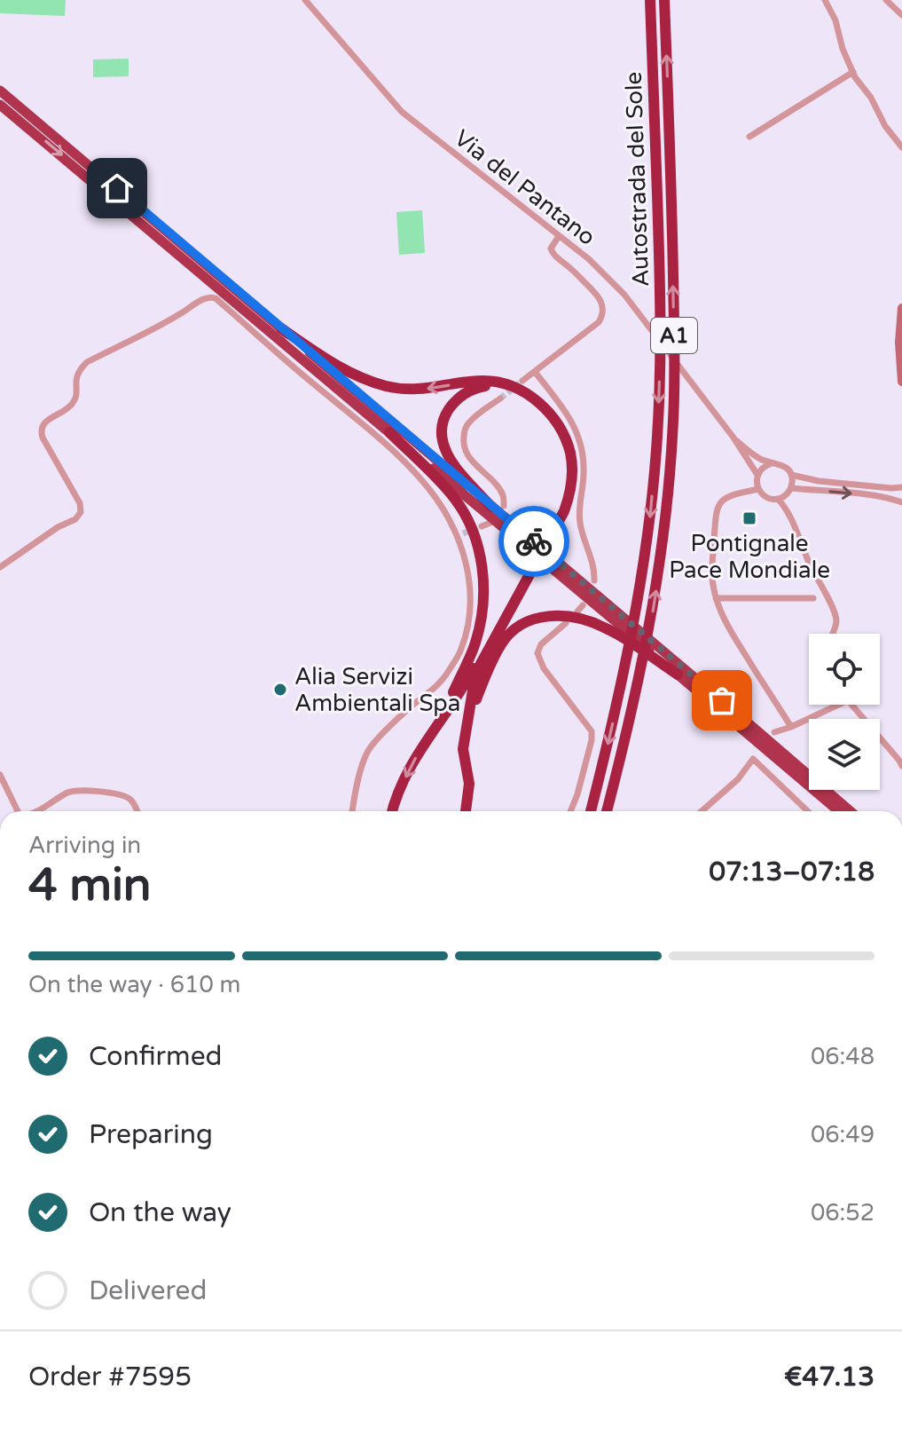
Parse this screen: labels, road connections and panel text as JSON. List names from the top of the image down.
{
  "streets": {
    "highway": ["Autostrada del Sole", "A1"],
    "street": ["Via del Pantano"]
  },
  "places": {
    "transit": ["Pontignale Pace Mondiale"],
    "other": ["Alia Servizi Ambientali Spa"]
  },
  "page": {
    "heading": ["4 min", "Arriving in", "07:13–07:18"],
    "panel": ["Order #7595", "€47.13"],
    "bar": "On the way · 610 m",
    "list": [
      ["Confirmed", "06:48"],
      ["Preparing", "06:49"],
      ["On the way", "06:52"],
      "Delivered"
    ]
  }
}
